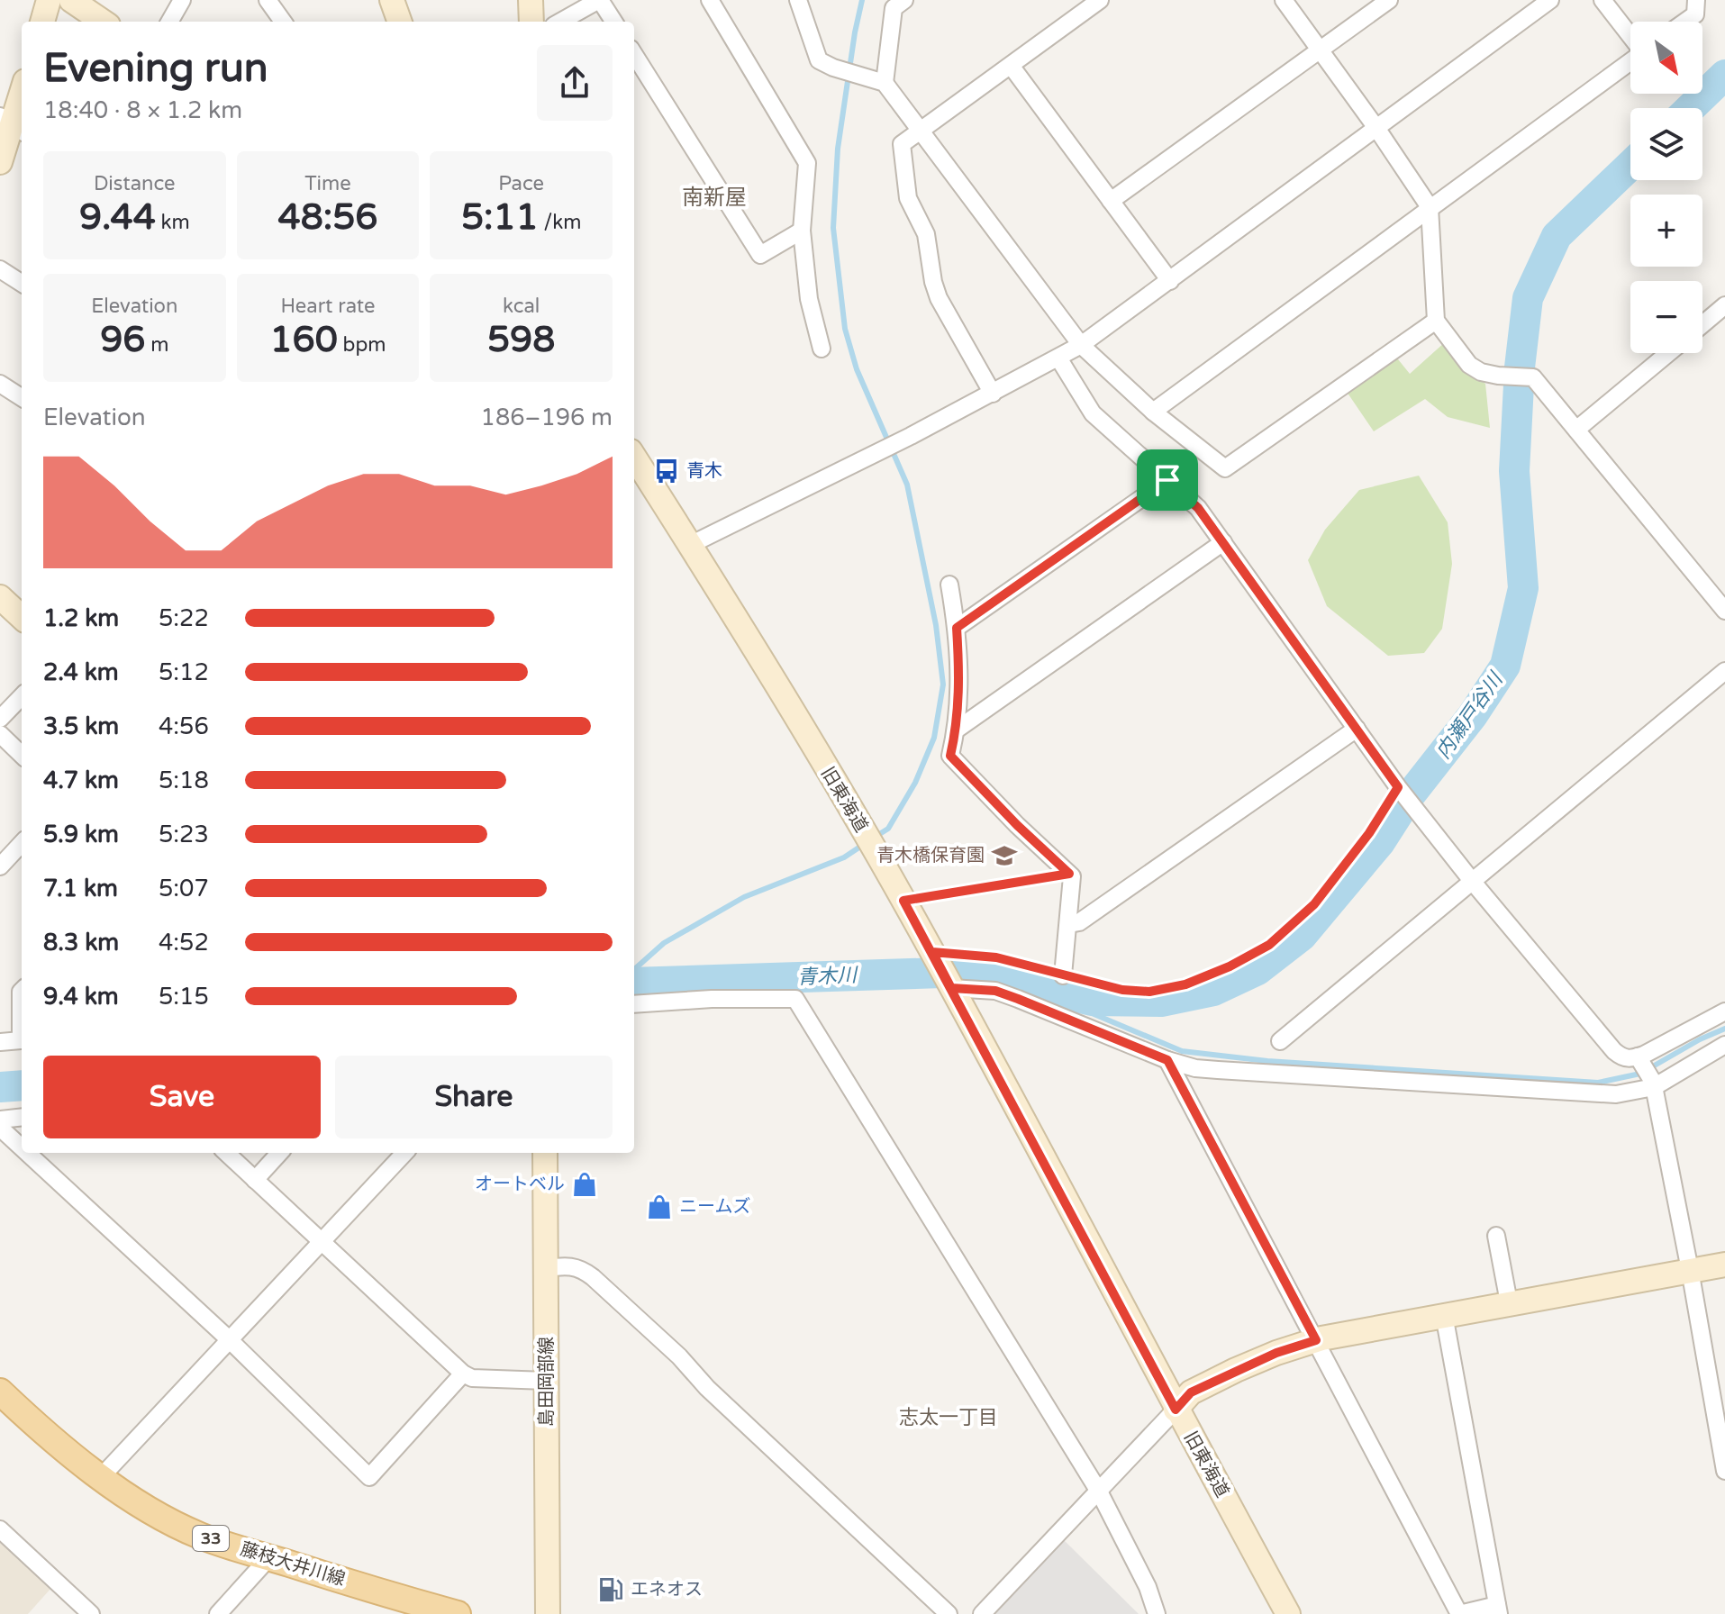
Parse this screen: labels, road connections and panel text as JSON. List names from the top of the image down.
{
  "streets": {
    "main road": ["33", "藤枝大井川線"],
    "street": ["旧東海道", "島田岡部線"]
  },
  "districts": ["南新屋", "志太一丁目"],
  "water": ["内瀬戸谷川", "青木川"],
  "places": {
    "bus stop": ["青木"],
    "school or university": ["青木橋保育園"],
    "shop": ["オートベル", "ニームズ"],
    "fuel station": ["エネオス"]
  },
  "north": "bottom right",
  "page": {
    "map_buttons": ["+", "−"],
    "heading": ["Evening run", "18:40 · 8 × 1.2 km"],
    "stats": [
      ["Distance", "9.44 km"],
      ["Time", "48:56"],
      ["Pace", "5:11 /km"],
      ["Elevation", "96 m"],
      ["Heart rate", "160 bpm"],
      ["kcal", "598"]
    ],
    "chart": ["Elevation", "186–196 m"],
    "list": [
      {
        "name": "1.2 km",
        "note": "5:22"
      },
      {
        "name": "2.4 km",
        "note": "5:12"
      },
      {
        "name": "3.5 km",
        "note": "4:56"
      },
      {
        "name": "4.7 km",
        "note": "5:18"
      },
      {
        "name": "5.9 km",
        "note": "5:23"
      },
      {
        "name": "7.1 km",
        "note": "5:07"
      },
      {
        "name": "8.3 km",
        "note": "4:52"
      },
      {
        "name": "9.4 km",
        "note": "5:15"
      }
    ],
    "buttons": ["Save", "Share"]
  }
}
